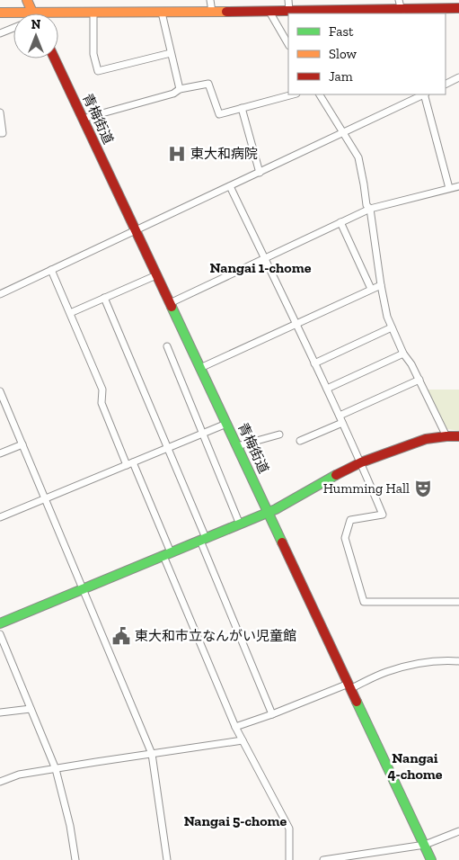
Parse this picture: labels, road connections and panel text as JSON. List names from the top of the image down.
{
  "streets": {
    "street": ["青梅街道"]
  },
  "districts": ["Nangai 1-chome", "Nangai 4-chome", "Nangai 5-chome"],
  "places": {
    "hospital": ["東大和病院"],
    "theatre": ["Humming Hall"],
    "public building": ["東大和市立なんがい児童館"]
  },
  "legend": ["Fast", "Slow", "Jam"],
  "north": "top"
}
